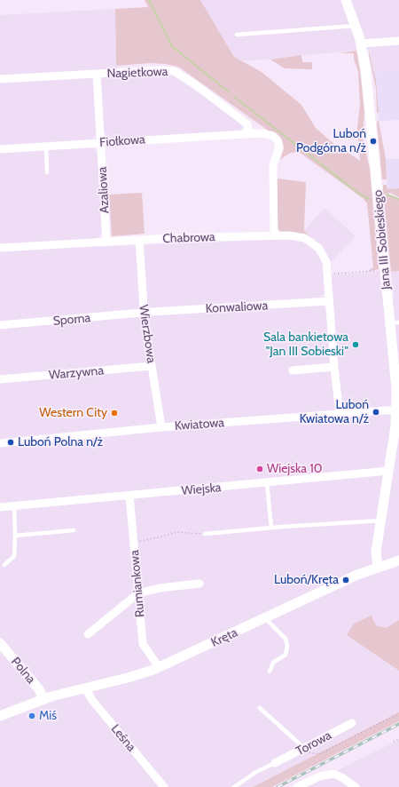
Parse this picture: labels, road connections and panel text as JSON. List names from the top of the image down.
{
  "streets": {
    "street": [
      "Nagietkowa",
      "Fiołkowa",
      "Azaliowa",
      "Chabrowa",
      "Jana III Sobieskiego",
      "Konwaliowa",
      "Sporna",
      "Wierzbowa",
      "Warzywna",
      "Kwiatowa",
      "Wiejska",
      "Rumiankowa",
      "Kręta",
      "Polna",
      "Leśna",
      "Torowa"
    ]
  },
  "crossings": [
    ["Nagietkowa", "Fiołkowa"],
    ["Nagietkowa", "Azaliowa"],
    ["Fiołkowa", "Azaliowa"],
    ["Fiołkowa", "Chabrowa"],
    ["Azaliowa", "Chabrowa"],
    ["Chabrowa", "Konwaliowa"],
    ["Chabrowa", "Wierzbowa"],
    ["Chabrowa", "Kwiatowa"],
    ["Jana III Sobieskiego", "Kwiatowa"],
    ["Jana III Sobieskiego", "Wiejska"],
    ["Jana III Sobieskiego", "Kręta"],
    ["Konwaliowa", "Sporna"],
    ["Konwaliowa", "Wierzbowa"],
    ["Sporna", "Wierzbowa"],
    ["Wierzbowa", "Warzywna"],
    ["Wierzbowa", "Kwiatowa"],
    ["Wiejska", "Rumiankowa"],
    ["Rumiankowa", "Kręta"],
    ["Kręta", "Polna"],
    ["Kręta", "Leśna"]
  ],
  "places": [
    "Luboń Podgórna n/ż",
    "Sala bankietowa \"Jan III Sobieski\"",
    "Luboń Kwiatowa n/ż",
    "Western City",
    "Luboń Polna n/ż",
    "Wiejska 10",
    "Luboń/Kręta",
    "Miś"
  ]
}
